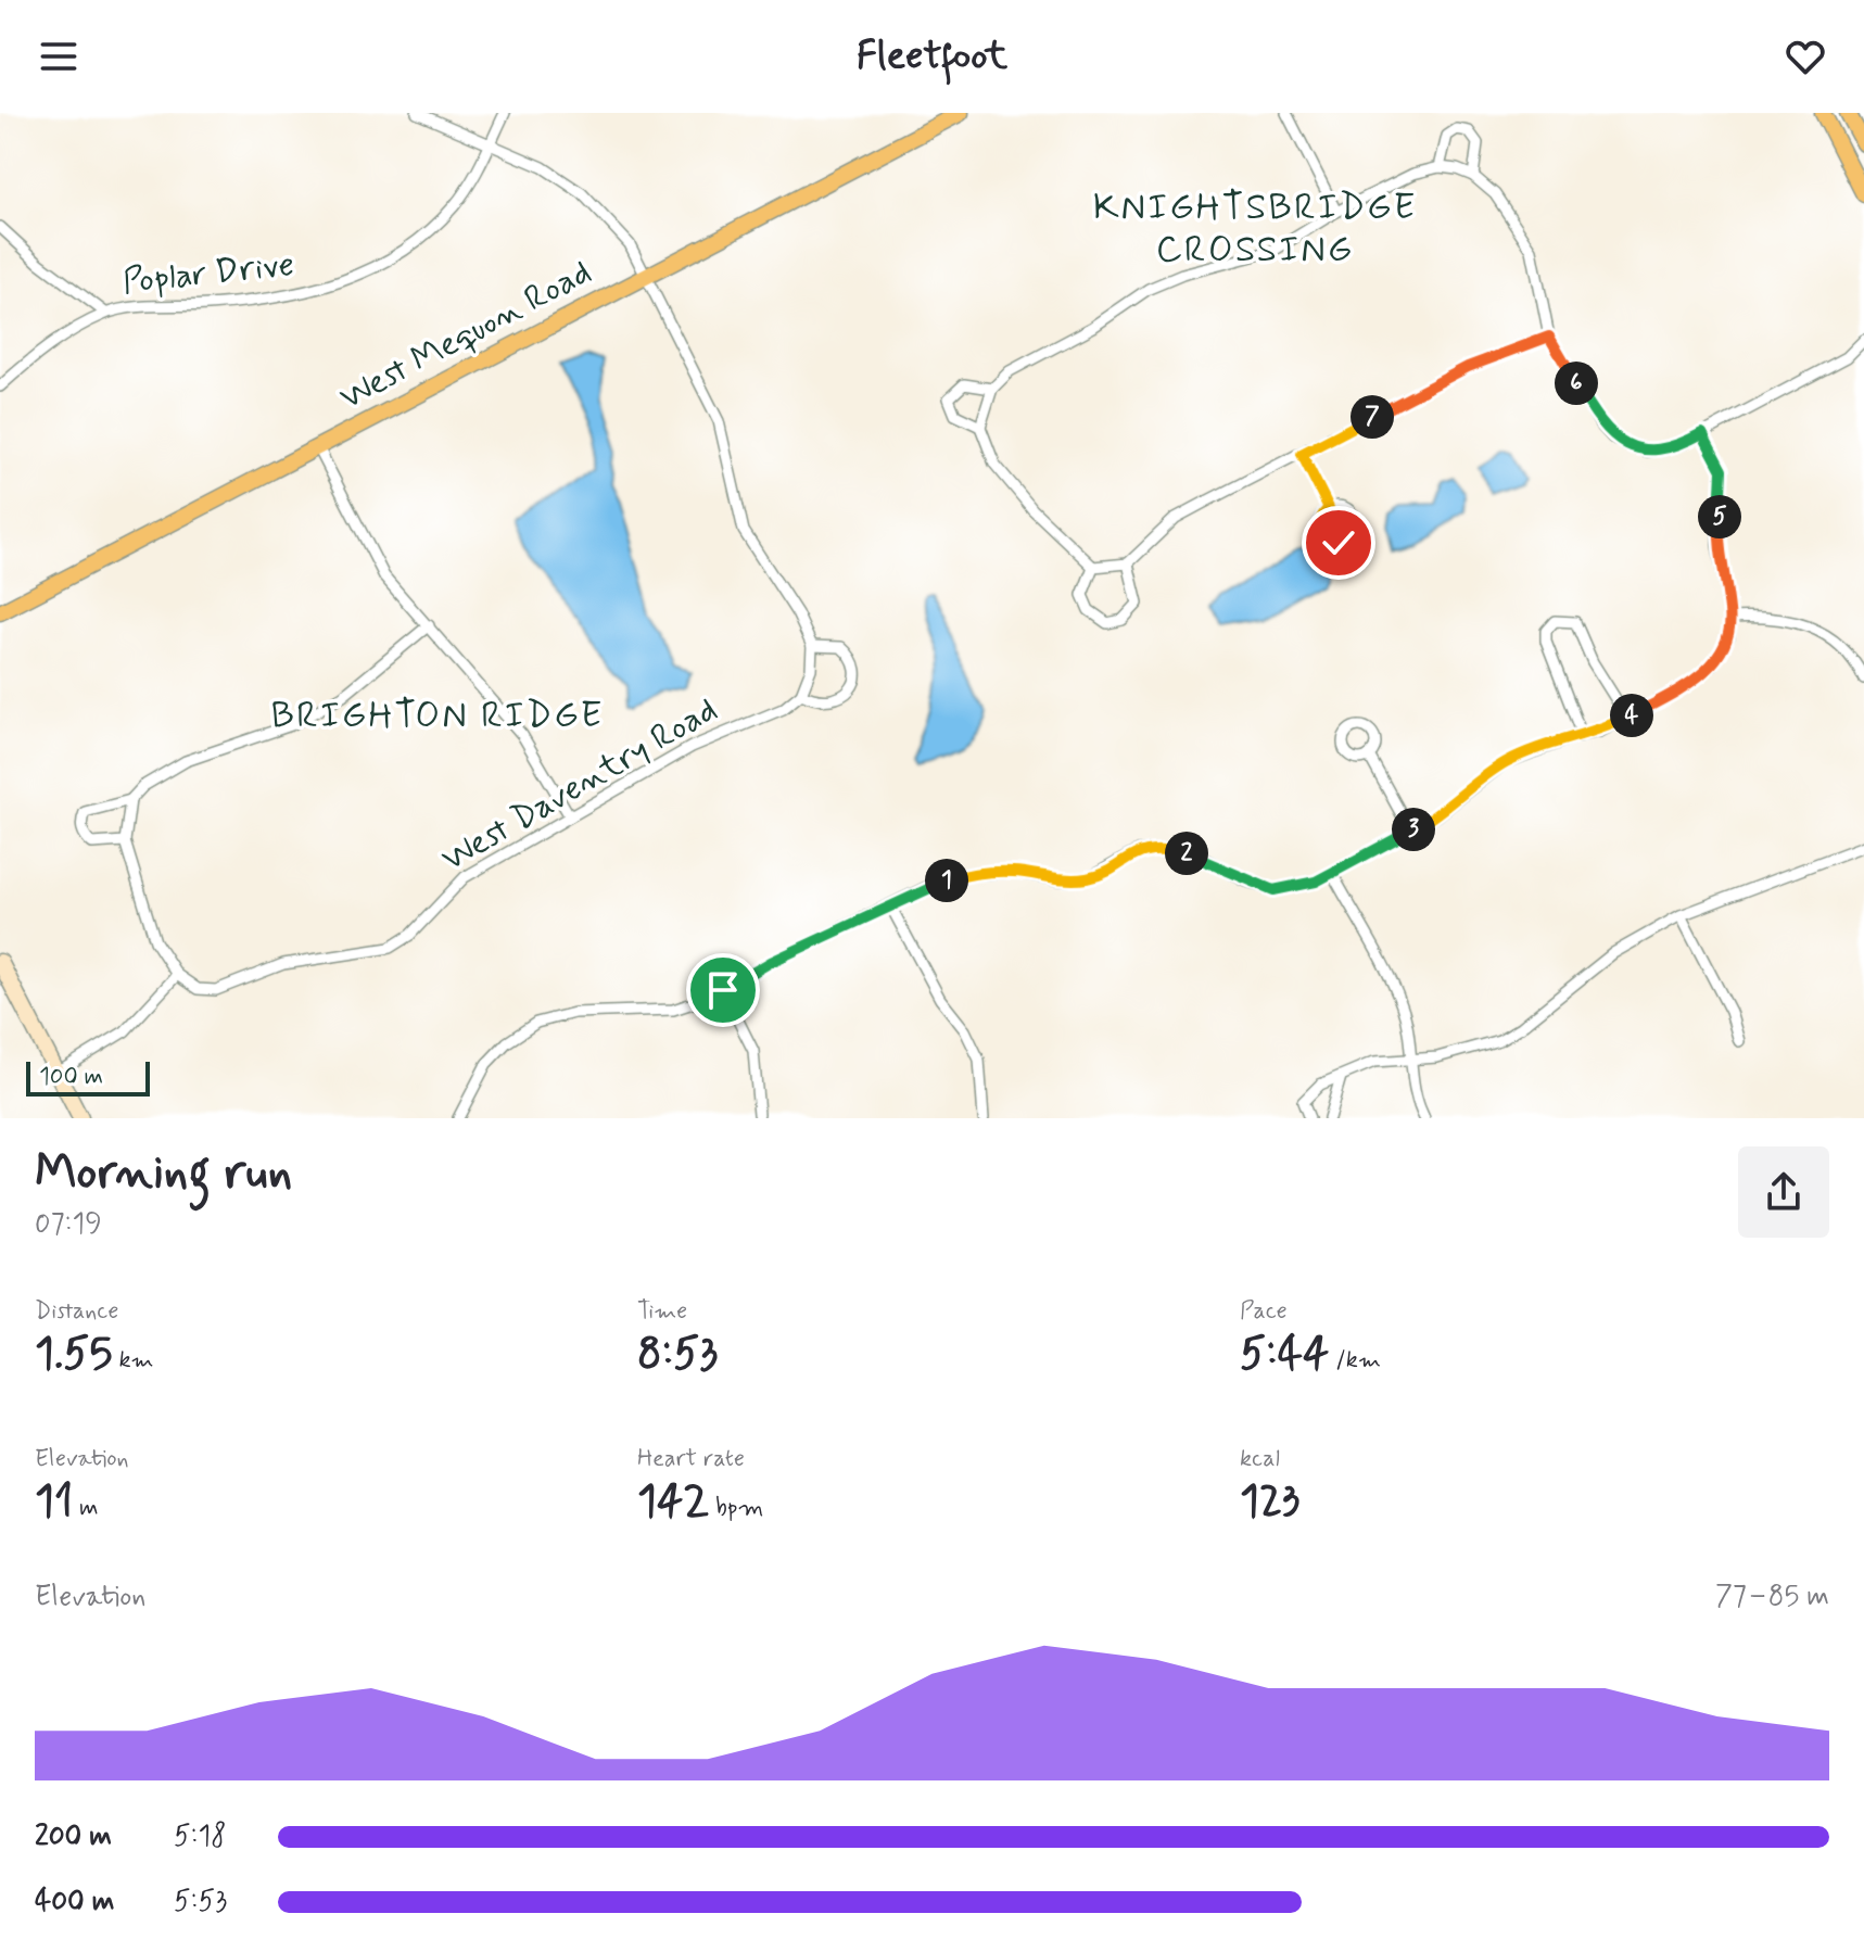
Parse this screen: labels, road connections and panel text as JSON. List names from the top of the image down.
{
  "streets": {
    "main road": ["West Mequon Road"],
    "street": ["Poplar Drive", "West Daventry Road"]
  },
  "districts": ["KNIGHTSBRIDGE CROSSING", "BRIGHTON RIDGE"],
  "scale_bar": "100 m",
  "page": {
    "header": "Fleetfoot",
    "pins": [
      "6",
      "7",
      "5",
      "4",
      "3",
      "2",
      "1"
    ],
    "scale": "100 m",
    "heading": ["Morning run", "07:19"],
    "stats": [
      ["Distance", "1.55 km"],
      ["Time", "8:53"],
      ["Pace", "5:44 /km"],
      ["Elevation", "11 m"],
      ["Heart rate", "142 bpm"],
      ["kcal", "123"]
    ],
    "chart": ["Elevation", "77–85 m"],
    "list": [
      {
        "name": "200 m",
        "note": "5:18"
      },
      {
        "name": "400 m",
        "note": "5:53"
      }
    ]
  }
}
